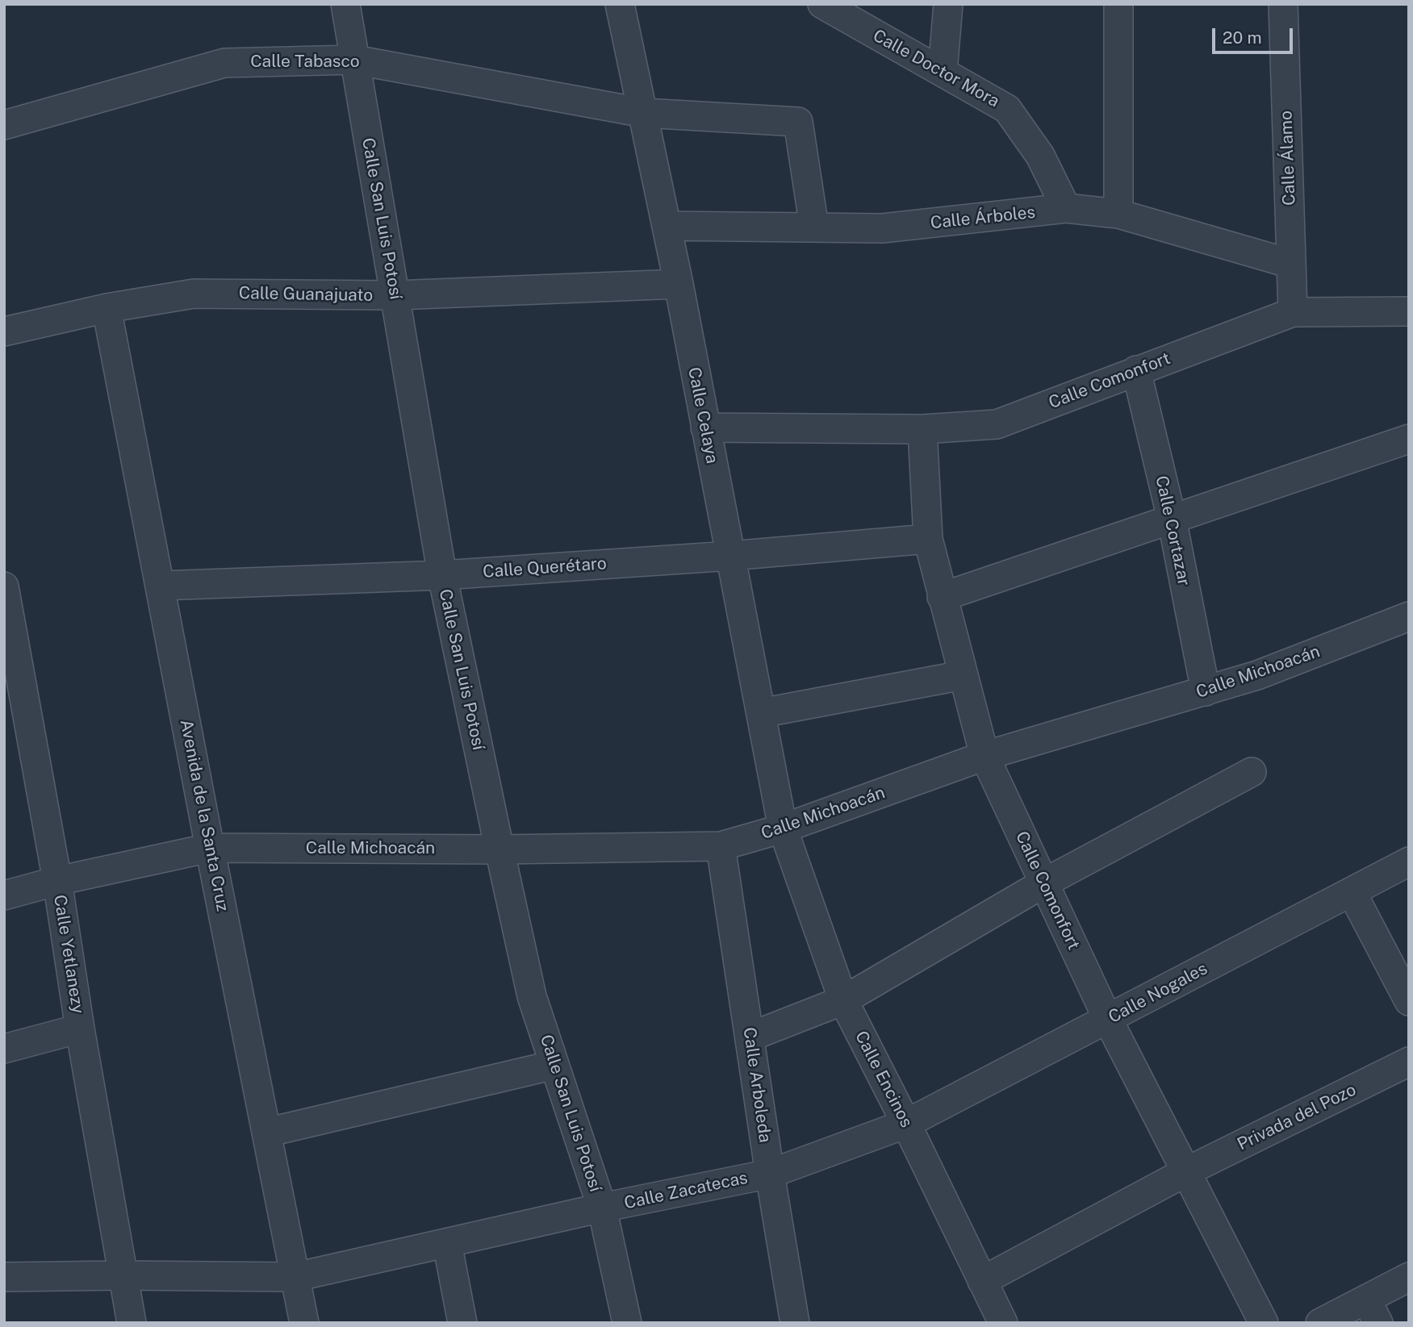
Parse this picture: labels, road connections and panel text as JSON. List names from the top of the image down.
{
  "streets": {
    "street": [
      "Calle Tabasco",
      "Calle Doctor Mora",
      "Calle Álamo",
      "Calle Árboles",
      "Calle San Luis Potosí",
      "Calle Guanajuato",
      "Calle Comonfort",
      "Calle Celaya",
      "Calle Cortazar",
      "Calle Querétaro",
      "Calle Michoacán",
      "Avenida de la Santa Cruz",
      "Calle Yetlanezy",
      "Calle Nogales",
      "Calle Encinos",
      "Calle Arboleda",
      "Privada del Pozo",
      "Calle Zacatecas"
    ]
  },
  "crossings": [
    ["Calle Tabasco", "Calle Árboles"],
    ["Calle Tabasco", "Calle San Luis Potosí"],
    ["Calle Tabasco", "Calle Celaya"],
    ["Calle Doctor Mora", "Calle Árboles"],
    ["Calle Álamo", "Calle Árboles"],
    ["Calle Álamo", "Calle Comonfort"],
    ["Calle Árboles", "Calle Celaya"],
    ["Calle San Luis Potosí", "Calle Guanajuato"],
    ["Calle San Luis Potosí", "Calle Querétaro"],
    ["Calle San Luis Potosí", "Calle Michoacán"],
    ["Calle San Luis Potosí", "Calle Zacatecas"],
    ["Calle Guanajuato", "Calle Celaya"],
    ["Calle Guanajuato", "Avenida de la Santa Cruz"],
    ["Calle Comonfort", "Calle Celaya"],
    ["Calle Comonfort", "Calle Cortazar"],
    ["Calle Comonfort", "Calle Querétaro"],
    ["Calle Comonfort", "Calle Michoacán"],
    ["Calle Comonfort", "Calle Nogales"],
    ["Calle Comonfort", "Privada del Pozo"],
    ["Calle Celaya", "Calle Querétaro"],
    ["Calle Celaya", "Calle Michoacán"],
    ["Calle Celaya", "Calle Encinos"],
    ["Calle Cortazar", "Calle Michoacán"],
    ["Calle Querétaro", "Avenida de la Santa Cruz"],
    ["Calle Michoacán", "Avenida de la Santa Cruz"],
    ["Calle Michoacán", "Calle Yetlanezy"],
    ["Calle Michoacán", "Calle Encinos"],
    ["Calle Michoacán", "Calle Arboleda"],
    ["Avenida de la Santa Cruz", "Calle Zacatecas"],
    ["Calle Yetlanezy", "Calle Zacatecas"],
    ["Calle Nogales", "Calle Encinos"],
    ["Calle Nogales", "Calle Zacatecas"],
    ["Calle Encinos", "Privada del Pozo"],
    ["Calle Encinos", "Calle Zacatecas"],
    ["Calle Arboleda", "Calle Zacatecas"]
  ],
  "scale_bar": "20 m"
}
